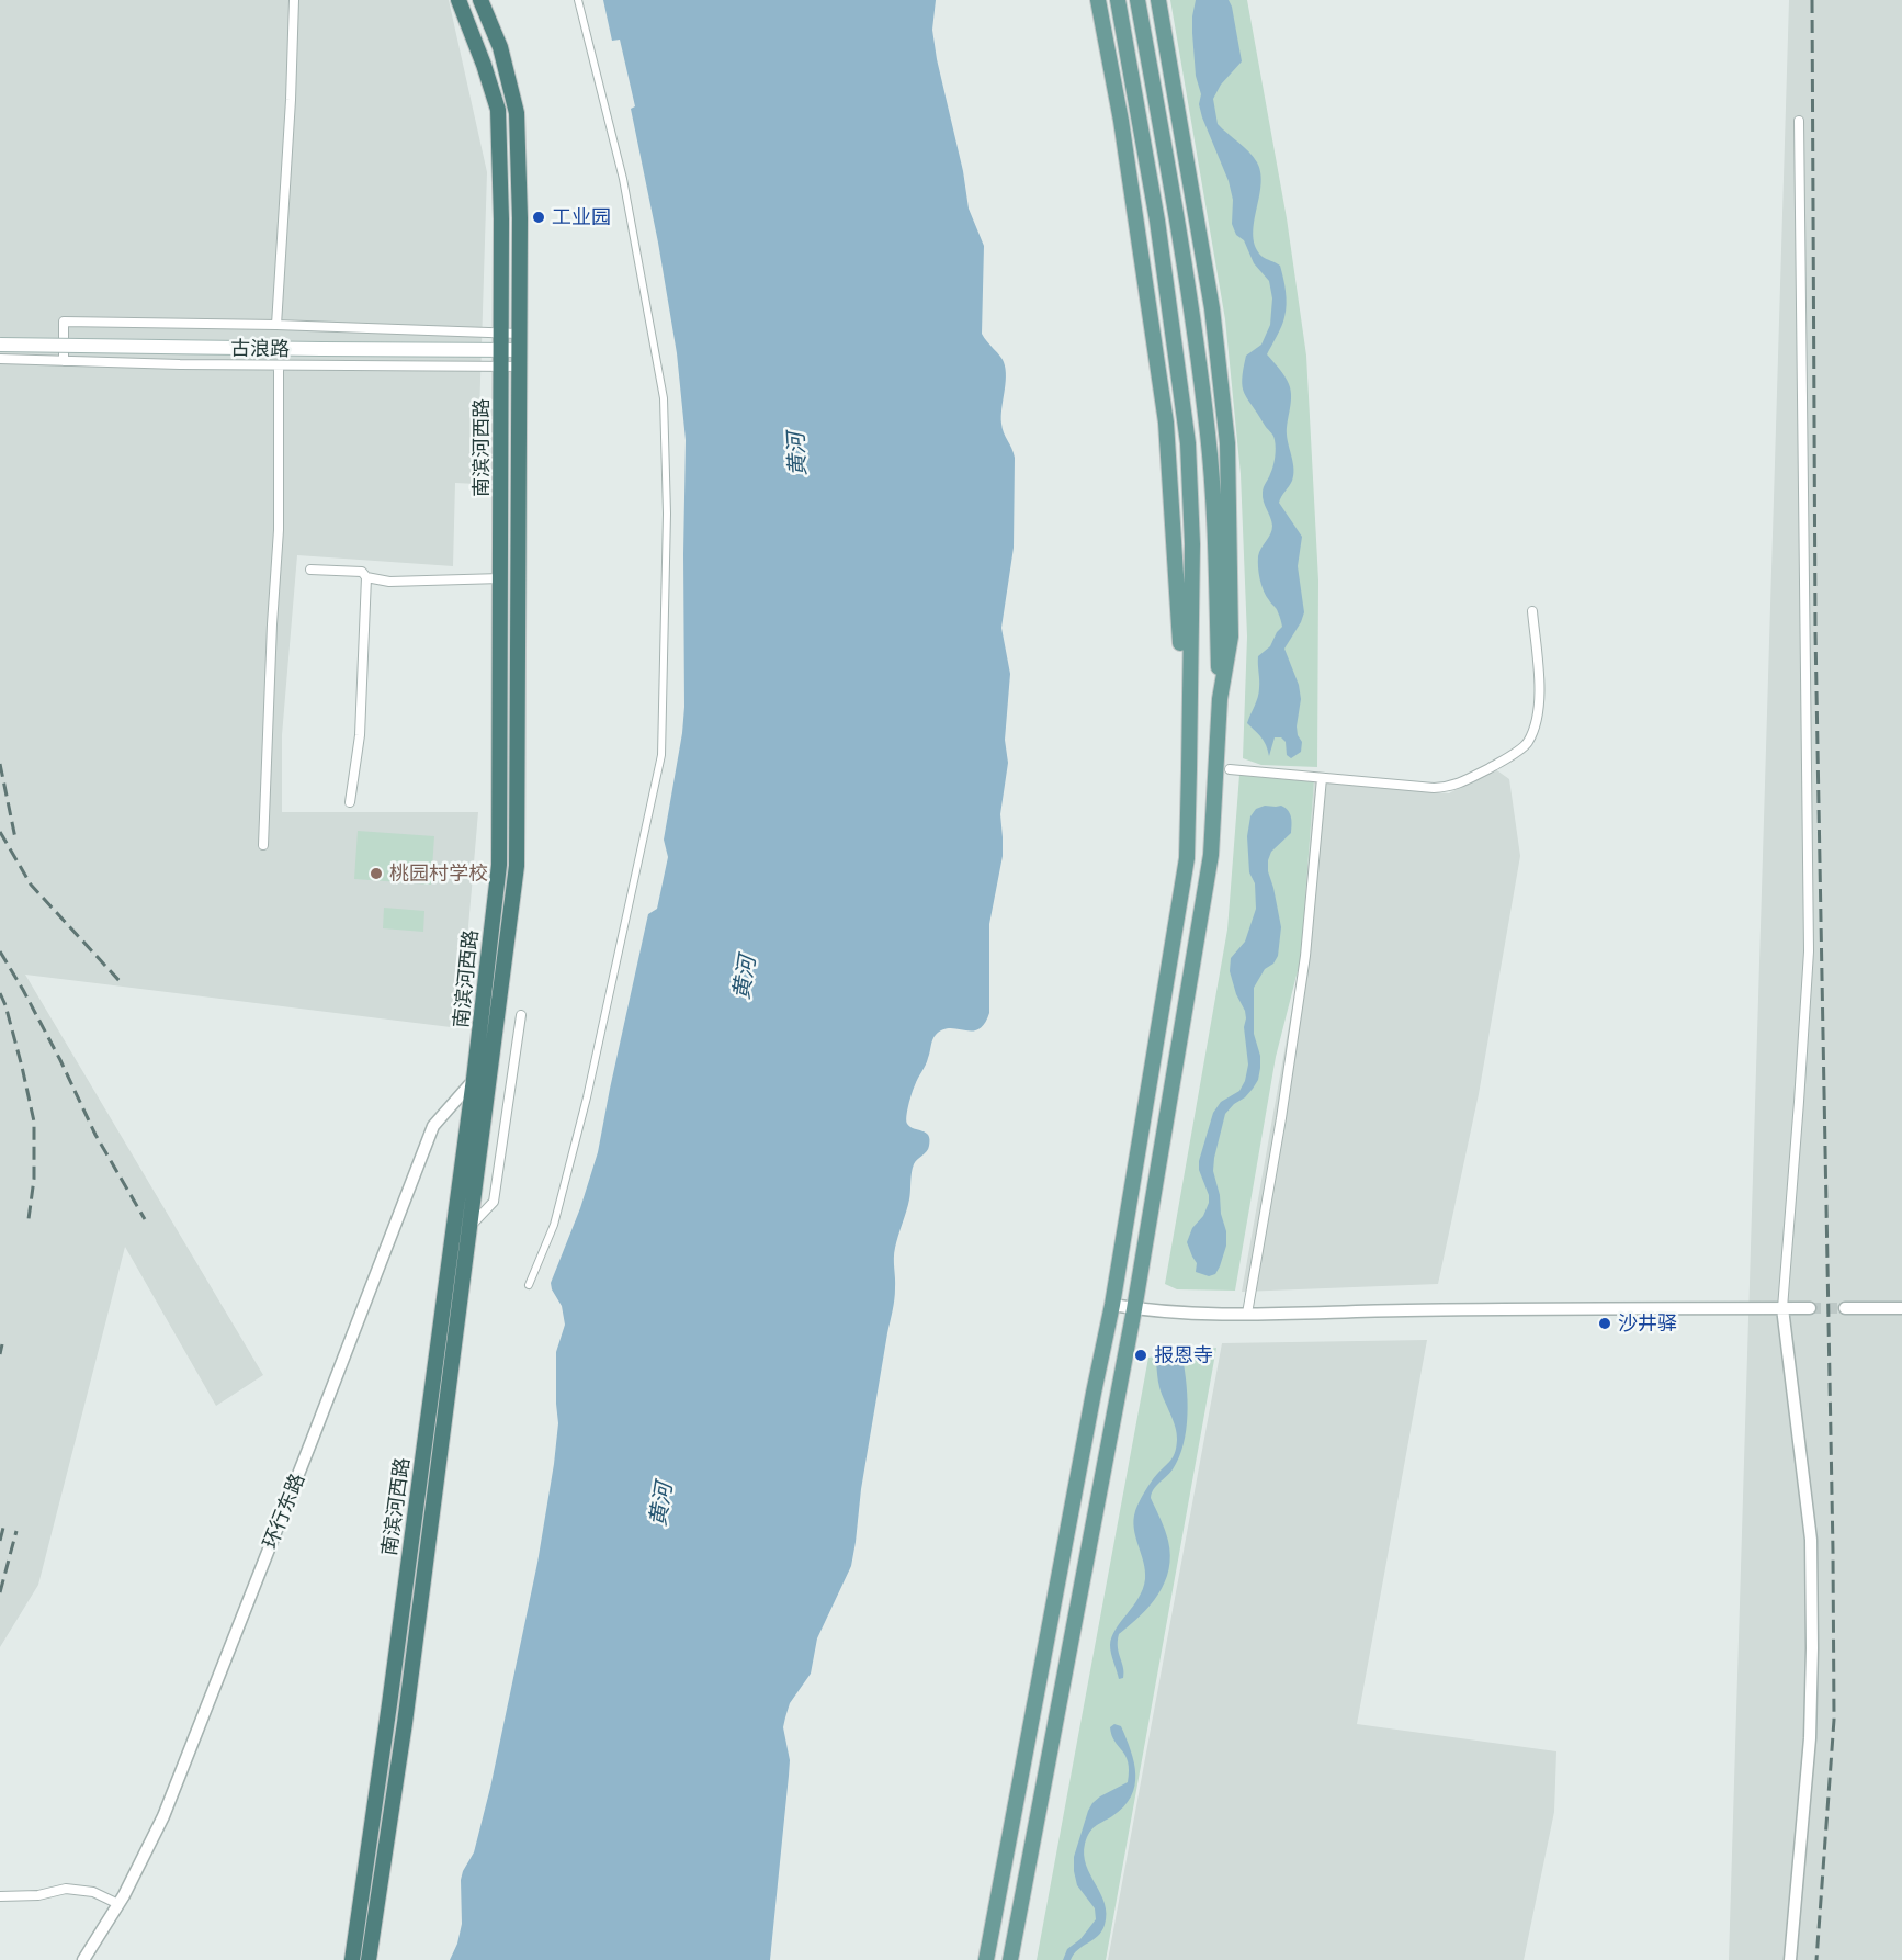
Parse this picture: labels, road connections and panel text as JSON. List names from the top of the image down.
{
  "streets": {
    "highway": ["南滨河西路"],
    "main road": ["古浪路"],
    "street": ["环行东路"]
  },
  "crossings": [
    ["古浪路", "南滨河西路"],
    ["南滨河西路", "环行东路"]
  ],
  "water": ["黄河"],
  "places": [
    "工业园",
    "桃园村学校",
    "沙井驿",
    "报恩寺"
  ]
}
